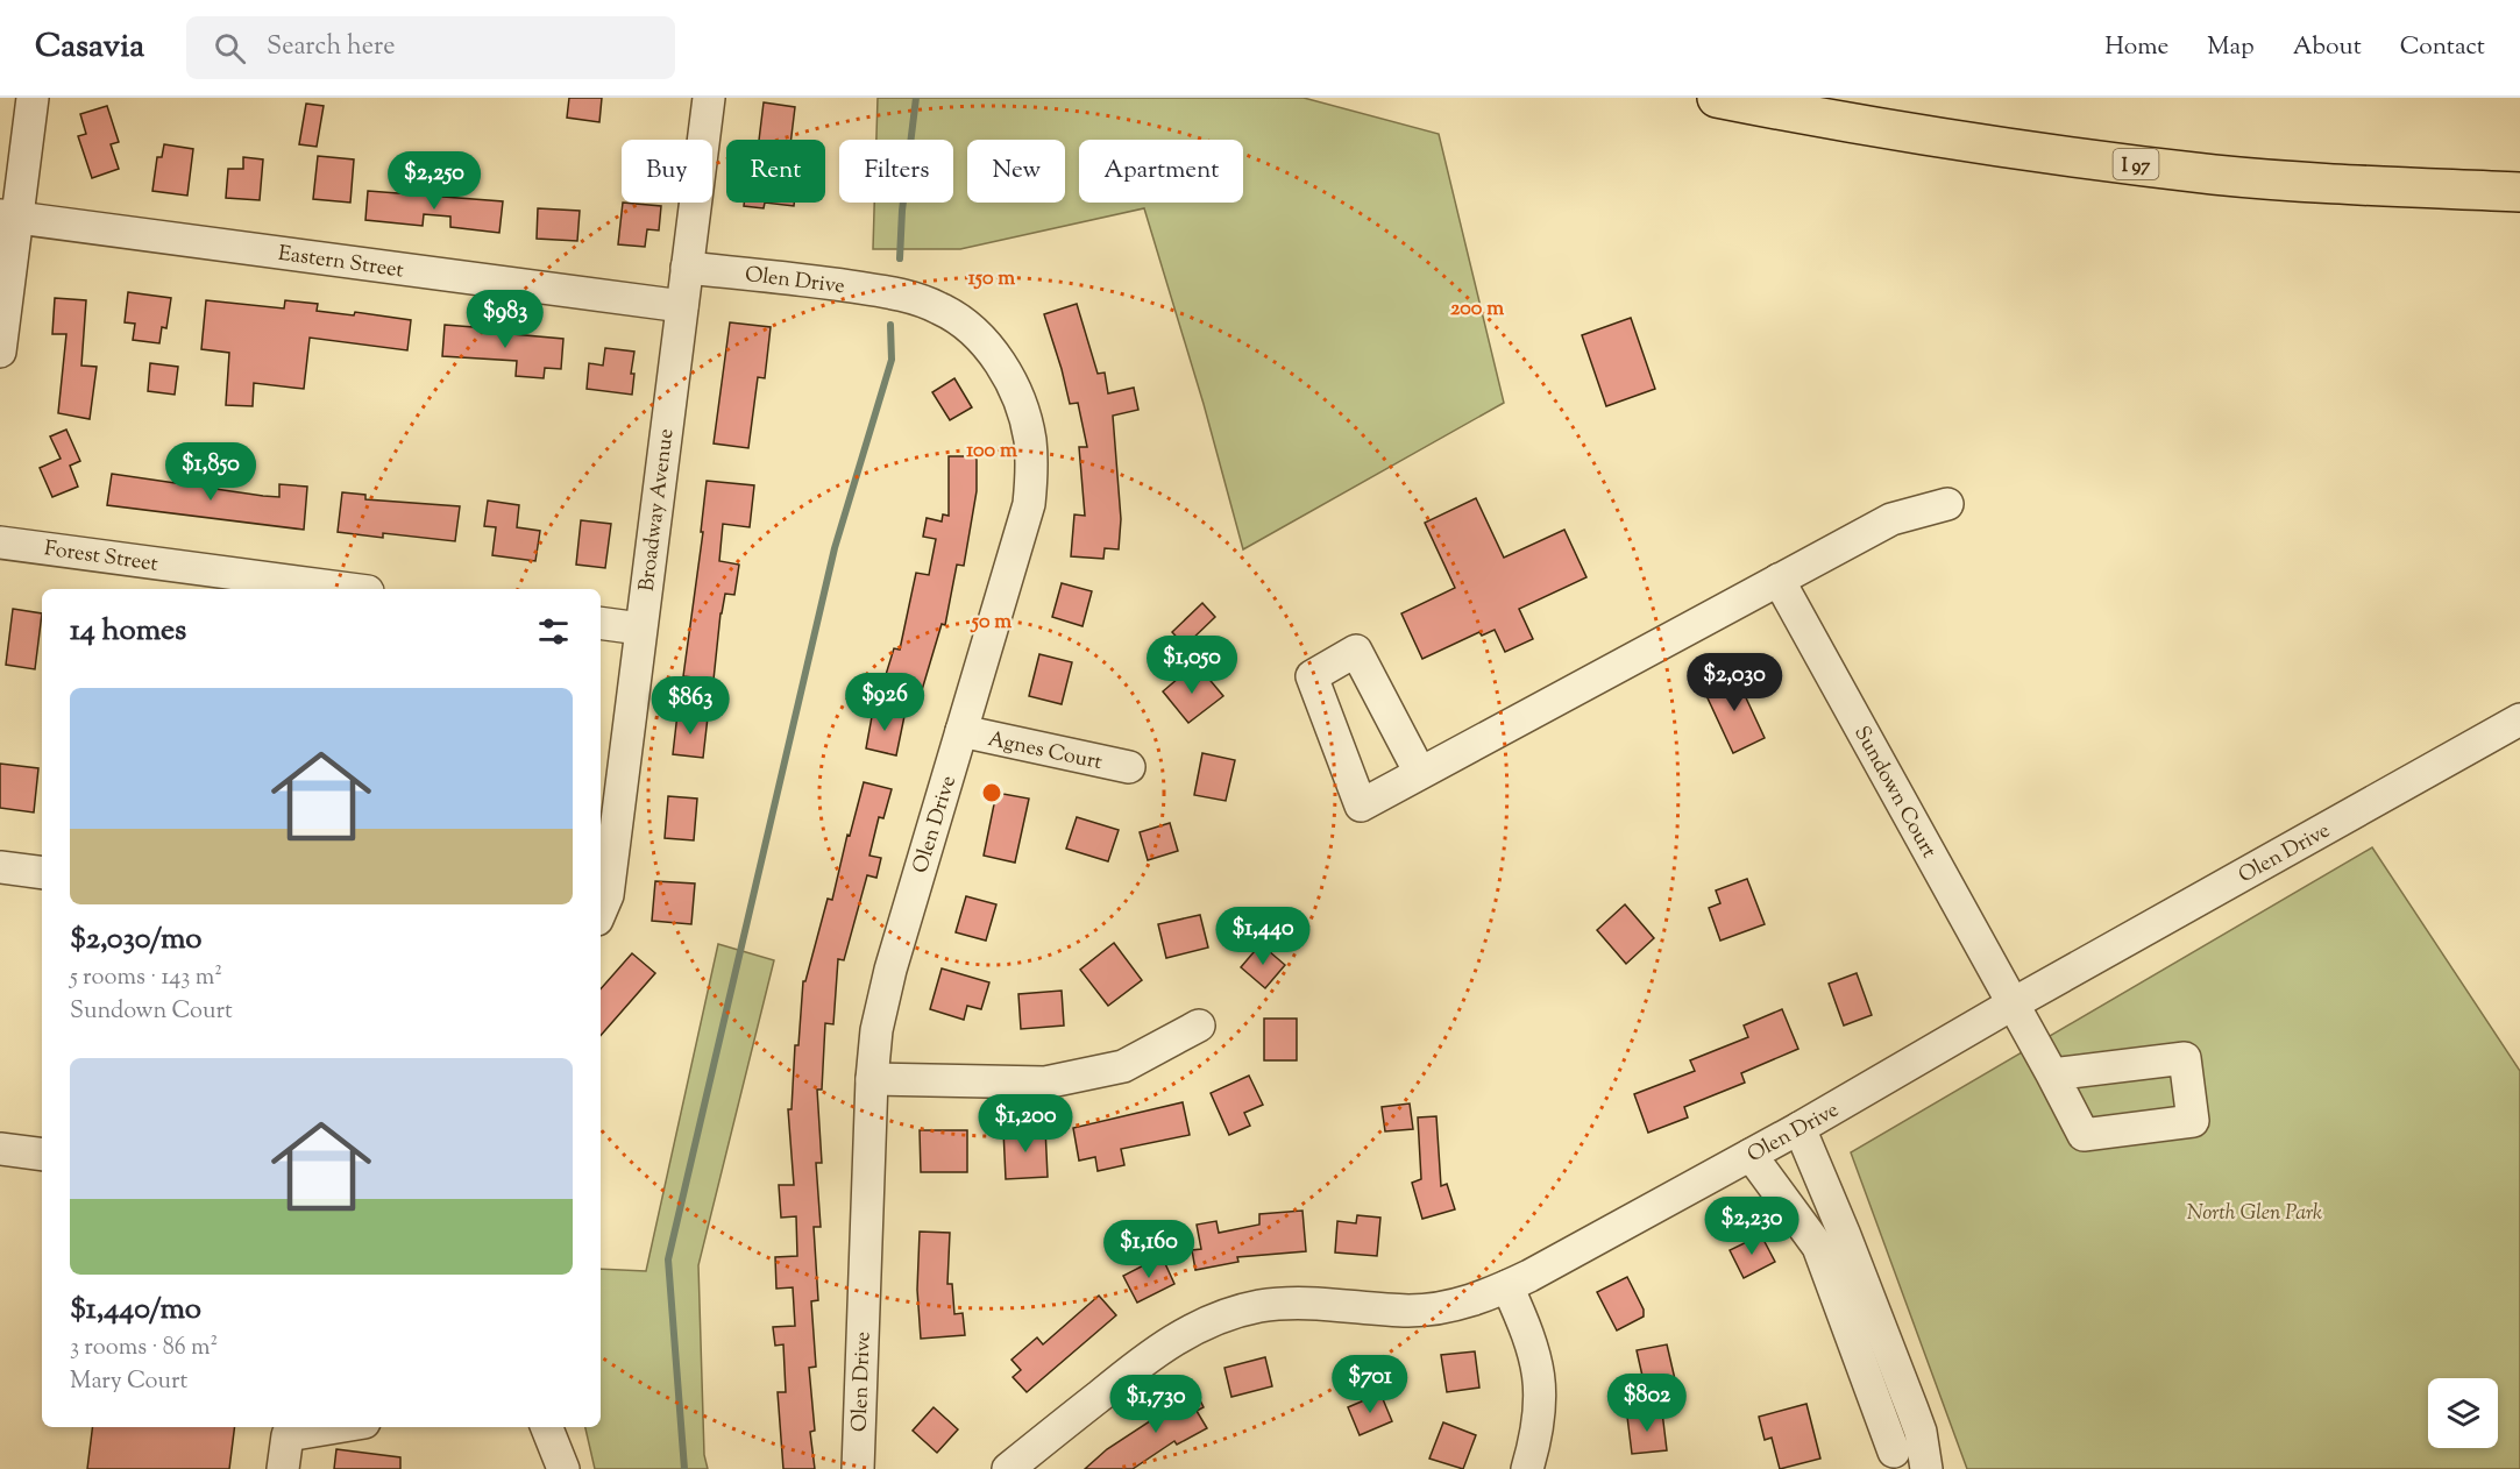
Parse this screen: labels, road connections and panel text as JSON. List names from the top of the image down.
{
  "streets": {
    "highway": ["I 97"],
    "street": [
      "Eastern Street",
      "Olen Drive",
      "Broadway Avenue",
      "Forest Street",
      "Agnes Court",
      "Sundown Court"
    ]
  },
  "crossings": [
    ["Eastern Street", "Broadway Avenue"],
    ["Olen Drive", "Broadway Avenue"],
    ["Olen Drive", "Agnes Court"],
    ["Olen Drive", "Sundown Court"]
  ],
  "parks": ["North Glen Park"],
  "page": {
    "header": "Casavia",
    "search": "Search here",
    "nav": [
      "Home",
      "Map",
      "About",
      "Contact"
    ],
    "chip": [
      "Buy",
      "Rent",
      "Filters",
      "New",
      "Apartment"
    ],
    "price": [
      "$2,250",
      "$983",
      "$1,850",
      "$1,050",
      "$2,030",
      "$926",
      "$863",
      "$1,440",
      "$1,200",
      "$2,230",
      "$1,160",
      "$701",
      "$802",
      "$1,730"
    ],
    "heading": "14 homes",
    "list": [
      {
        "name": "$2,030/mo",
        "note": "5 rooms · 143 m² · Sundown Court"
      },
      {
        "name": "$1,440/mo",
        "note": "3 rooms · 86 m² · Mary Court"
      }
    ]
  },
  "rings": [
    "150 m",
    "200 m",
    "100 m",
    "50 m"
  ]
}
